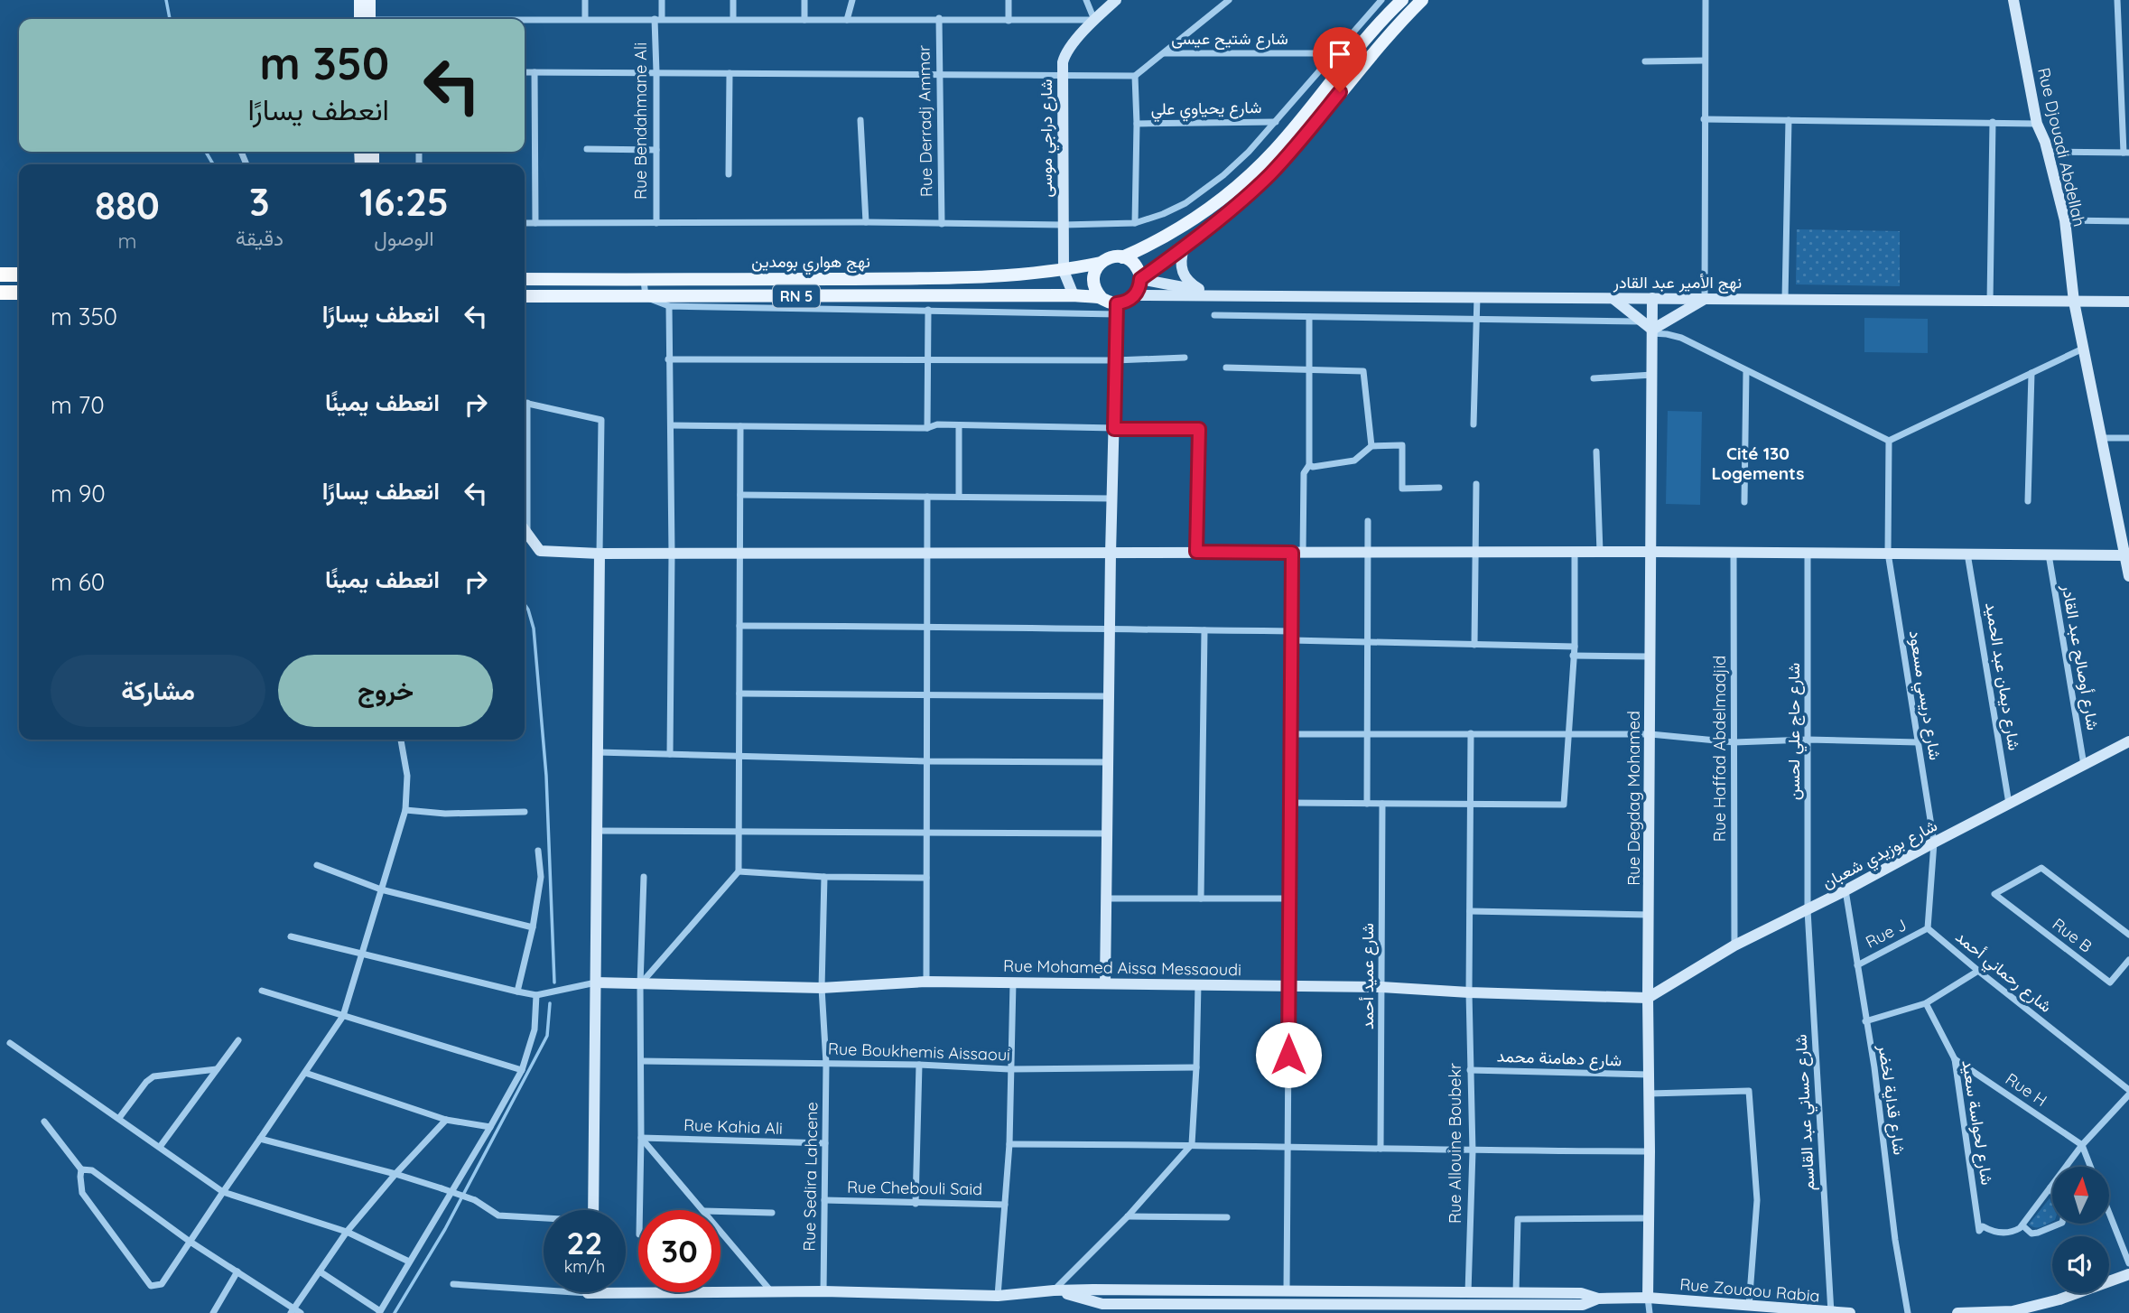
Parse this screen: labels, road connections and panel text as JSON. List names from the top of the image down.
{
  "streets": {
    "main road": ["نهج هواري بومدين", "RN 5"],
    "street": [
      "شارع شتيح عيسى",
      "شارع يحياوي علي",
      "Rue Bendahmane Ali",
      "Rue Derradj Ammar",
      "شارع دراجي موسى",
      "Rue Djouadi Abdellah",
      "نهج الأمير عبد القادر",
      "شارع أوصالح عبد القادر",
      "شارع ديمان عبد الحميد",
      "شارع دريسي مسعود",
      "شارع حاج علي لحسن",
      "Rue Haffad Abdelmadjid",
      "Rue Degdag Mohamed",
      "شارع بوزيدي شعبان",
      "Rue J",
      "Rue B",
      "Rue Mohamed Aissa Messaoudi",
      "شارع رحماني أحمد",
      "شارع عميد أحمد",
      "Rue Boukhemis Aissaoui",
      "شارع دهامنة محمد",
      "Rue H",
      "شارع قداية لخضر",
      "شارع حساني عبد القاسم",
      "شارع لحواسة سعيد",
      "Rue Kahia Ali",
      "Rue Allouine Boubekr",
      "Rue Sedira Lahcene",
      "Rue Chebouli Said",
      "Rue Zouaou Rabia"
    ]
  },
  "crossings": [
    ["شارع دراجي موسى", "نهج هواري بومدين"],
    ["شارع دراجي موسى", "RN 5"],
    ["Rue Djouadi Abdellah", "نهج الأمير عبد القادر"],
    ["نهج هواري بومدين", "نهج الأمير عبد القادر"],
    ["نهج هواري بومدين", "RN 5"],
    ["نهج الأمير عبد القادر", "RN 5"],
    ["نهج الأمير عبد القادر", "Rue Degdag Mohamed"],
    ["شارع أوصالح عبد القادر", "شارع بوزيدي شعبان"],
    ["شارع ديمان عبد الحميد", "شارع بوزيدي شعبان"],
    ["شارع دريسي مسعود", "شارع بوزيدي شعبان"],
    ["شارع حاج علي لحسن", "شارع بوزيدي شعبان"],
    ["شارع حاج علي لحسن", "شارع حساني عبد القاسم"],
    ["Rue Haffad Abdelmadjid", "شارع بوزيدي شعبان"],
    ["Rue Degdag Mohamed", "شارع بوزيدي شعبان"],
    ["Rue Degdag Mohamed", "Rue Mohamed Aissa Messaoudi"],
    ["Rue Degdag Mohamed", "شارع دهامنة محمد"],
    ["Rue Degdag Mohamed", "Rue Zouaou Rabia"],
    ["شارع بوزيدي شعبان", "Rue Mohamed Aissa Messaoudi"],
    ["شارع بوزيدي شعبان", "شارع قداية لخضر"],
    ["شارع بوزيدي شعبان", "شارع حساني عبد القاسم"],
    ["Rue J", "شارع رحماني أحمد"],
    ["Rue J", "شارع قداية لخضر"],
    ["Rue Mohamed Aissa Messaoudi", "شارع عميد أحمد"],
    ["Rue Mohamed Aissa Messaoudi", "Rue Allouine Boubekr"],
    ["Rue Mohamed Aissa Messaoudi", "Rue Sedira Lahcene"],
    ["Rue Boukhemis Aissaoui", "Rue Sedira Lahcene"],
    ["شارع دهامنة محمد", "Rue Allouine Boubekr"],
    ["Rue H", "شارع لحواسة سعيد"],
    ["شارع حساني عبد القاسم", "Rue Zouaou Rabia"],
    ["Rue Kahia Ali", "Rue Sedira Lahcene"],
    ["Rue Sedira Lahcene", "Rue Chebouli Said"]
  ],
  "districts": ["Cité 130 Logements"],
  "north": "top",
  "page": {
    "turn": ["350 m", "انعطف يسارًا"],
    "eta": [
      "16:25",
      "الوصول",
      "3",
      "دقيقة",
      "880",
      "m"
    ],
    "list": [
      {
        "name": "انعطف يسارًا",
        "value": "350 m"
      },
      {
        "name": "انعطف يمينًا",
        "value": "70 m"
      },
      {
        "name": "انعطف يسارًا",
        "value": "90 m"
      },
      {
        "name": "انعطف يمينًا",
        "value": "60 m"
      }
    ],
    "buttons": ["خروج", "مشاركة"],
    "speed": "22 km/h",
    "limit": "30"
  }
}
